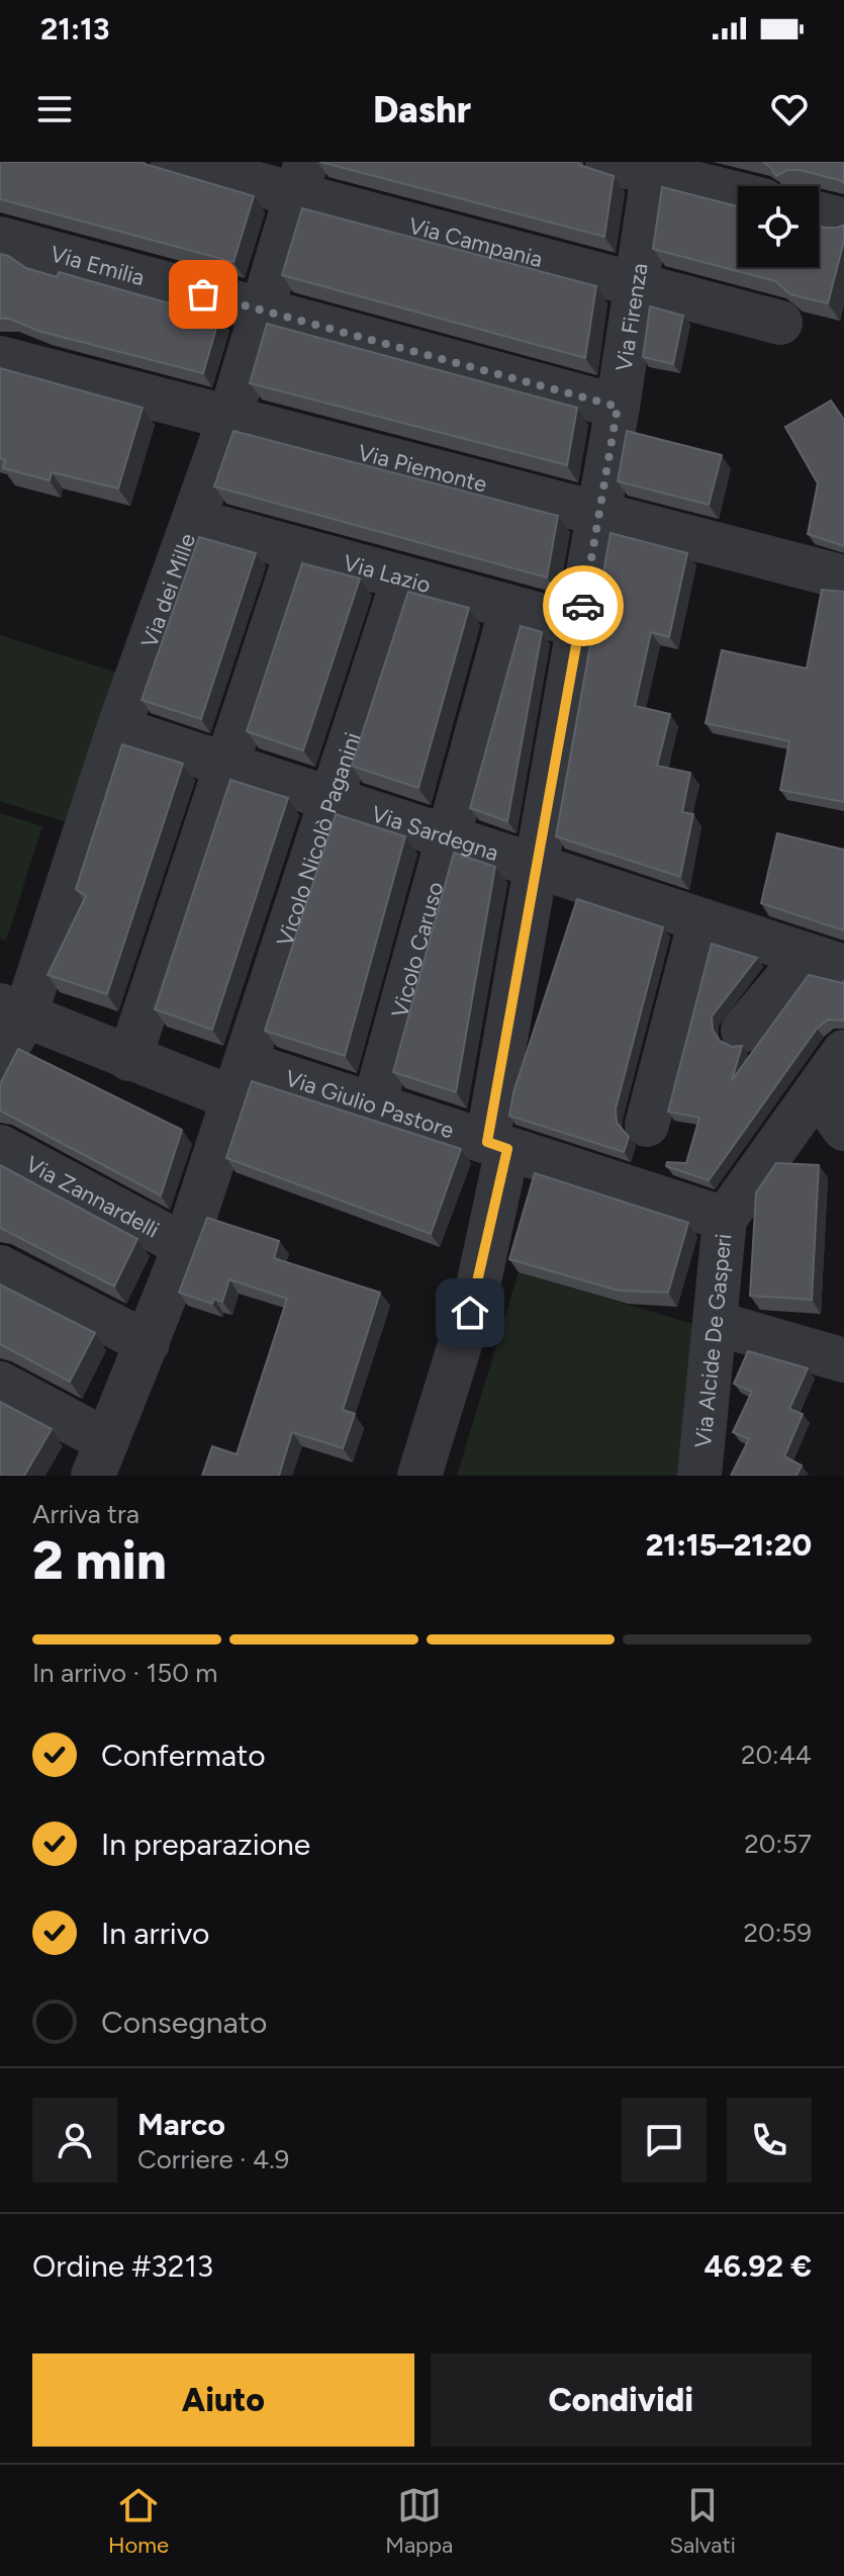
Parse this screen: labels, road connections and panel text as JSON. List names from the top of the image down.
{
  "streets": {
    "street": [
      "Via Campania",
      "Via Emilia",
      "Via Firenza",
      "Via Piemonte",
      "Via Lazio",
      "Via dei Mille",
      "Via Sardegna",
      "Vicolo Nicolò Paganini",
      "Vicolo Caruso",
      "Via Giulio Pastore",
      "Via Zannardelli",
      "Via Alcide De Gasperi"
    ]
  },
  "crossings": [
    ["Via Campania", "Via Firenza"],
    ["Via Campania", "Via dei Mille"],
    ["Via Emilia", "Via Firenza"],
    ["Via Emilia", "Via dei Mille"],
    ["Via Firenza", "Via Piemonte"],
    ["Via Firenza", "Via Lazio"],
    ["Via Firenza", "Via Sardegna"],
    ["Via Firenza", "Via Giulio Pastore"],
    ["Via Piemonte", "Via dei Mille"],
    ["Via Lazio", "Via dei Mille"],
    ["Via Lazio", "Vicolo Nicolò Paganini"],
    ["Via Lazio", "Vicolo Caruso"],
    ["Via dei Mille", "Via Sardegna"],
    ["Via Sardegna", "Vicolo Nicolò Paganini"],
    ["Via Sardegna", "Vicolo Caruso"],
    ["Vicolo Nicolò Paganini", "Via Giulio Pastore"],
    ["Vicolo Nicolò Paganini", "Via Zannardelli"],
    ["Vicolo Caruso", "Via Giulio Pastore"],
    ["Via Giulio Pastore", "Via Alcide De Gasperi"]
  ],
  "page": {
    "status": "21:13",
    "header": "Dashr",
    "heading": ["2 min", "Arriva tra", "21:15–21:20"],
    "panel": [
      "Marco",
      "Corriere · 4.9",
      "Ordine #3213",
      "46.92 €"
    ],
    "bar": "In arrivo · 150 m",
    "list": [
      ["Confermato", "20:44"],
      ["In preparazione", "20:57"],
      ["In arrivo", "20:59"],
      "Consegnato"
    ],
    "buttons": ["Aiuto", "Condividi"],
    "tabs": ["Home", "Mappa", "Salvati"]
  }
}
